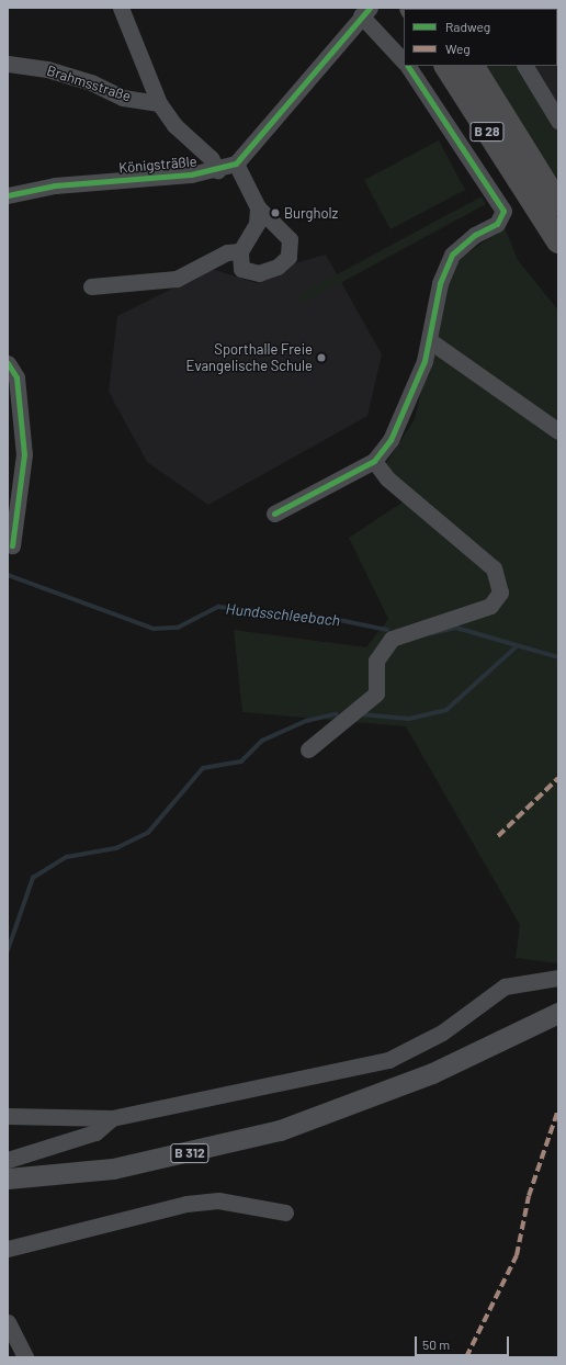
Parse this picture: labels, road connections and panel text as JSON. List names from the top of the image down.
{
  "streets": {
    "highway": ["B 28"],
    "main road": ["B 312"],
    "street": ["Brahmsstraße", "Königsträßle"]
  },
  "water": ["Hundsschleebach"],
  "places": ["Burgholz", "Sporthalle Freie Evangelische Schule"],
  "legend": ["Radweg", "Weg"],
  "scale_bar": "50 m"
}
